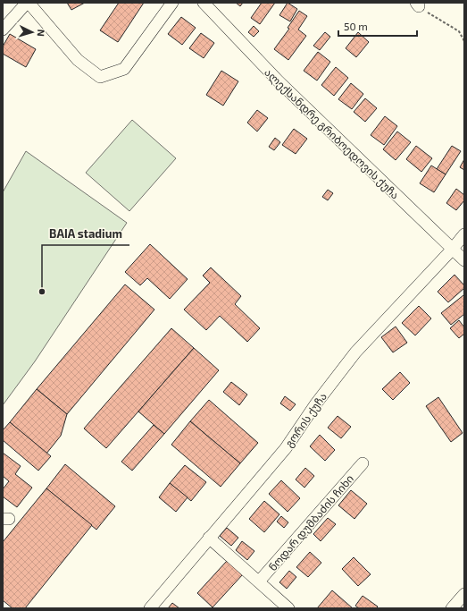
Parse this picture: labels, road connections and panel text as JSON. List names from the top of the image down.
{
  "streets": {
    "street": ["ალექსანდრე გრიბოედოვის ქუჩა", "გორის ქუჩა", "ნოდარ დუმბაძის ჩიხი"]
  },
  "crossings": [
    ["ალექსანდრე გრიბოედოვის ქუჩა", "გორის ქუჩა"]
  ],
  "places": ["BAIA stadium"],
  "scale_bar": "50 m",
  "north": "right"
}
